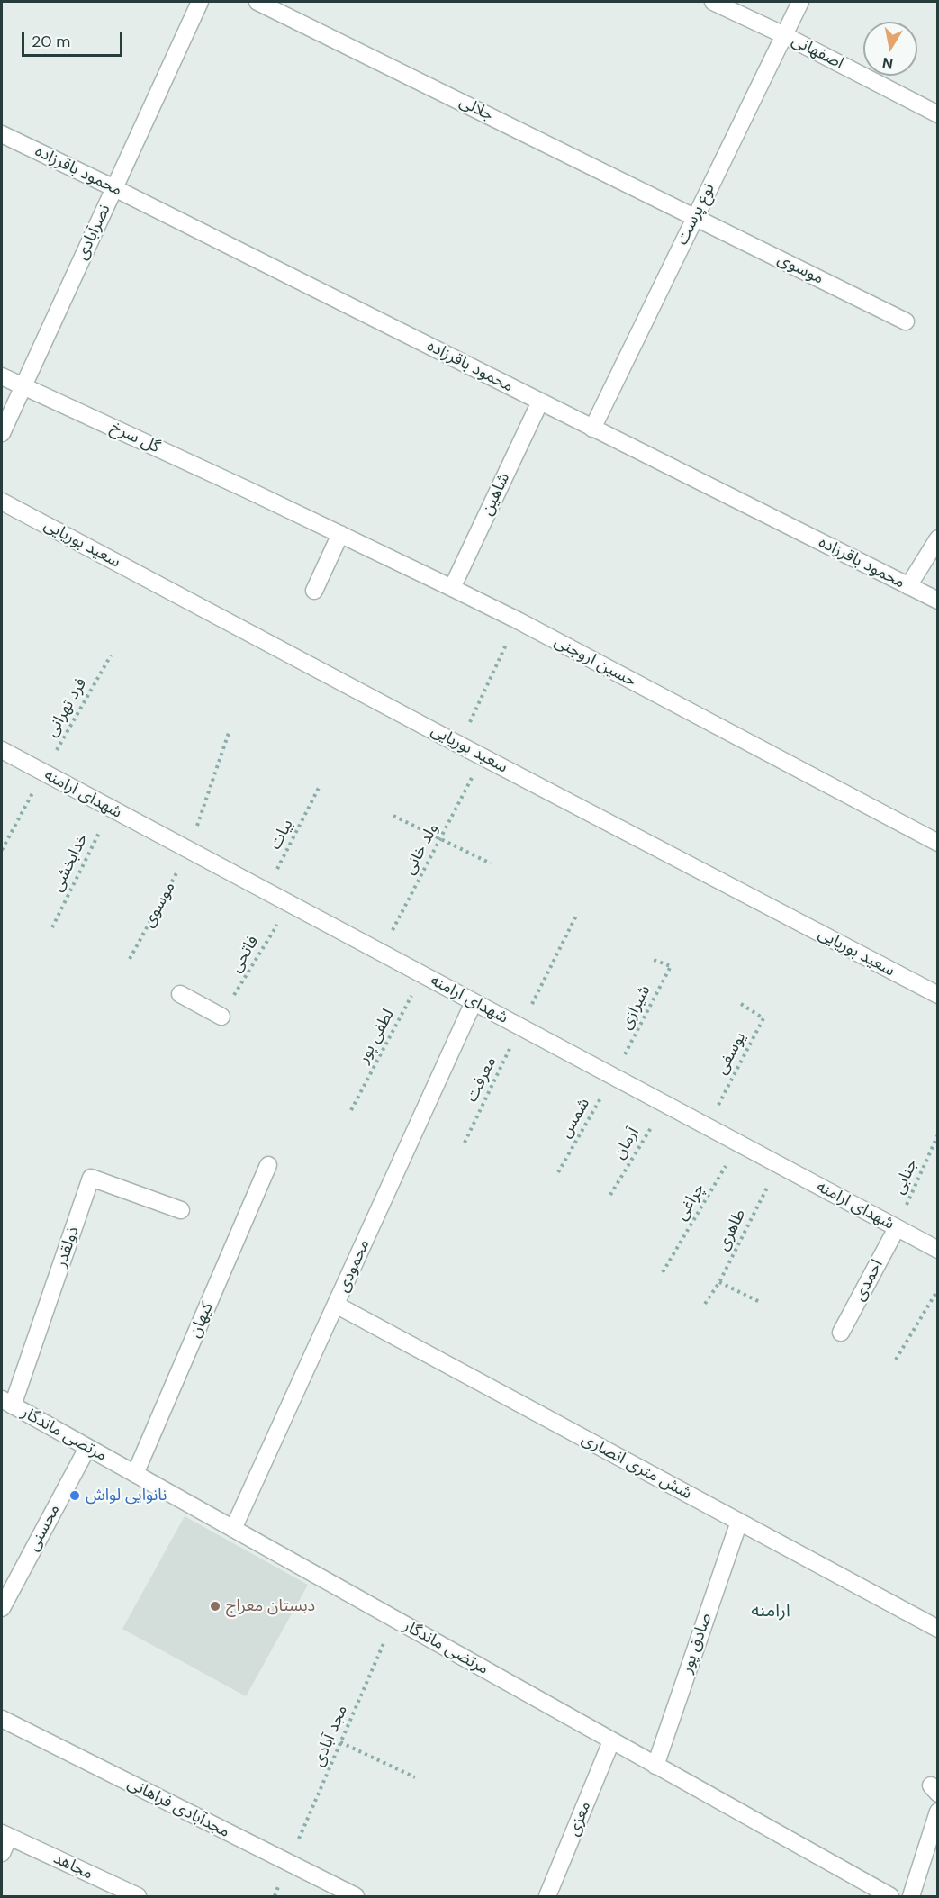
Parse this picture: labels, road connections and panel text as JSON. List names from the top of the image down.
{
  "streets": {
    "street": [
      "اصفهانی",
      "جلالی",
      "محمود باقرزاده",
      "نوع پرست",
      "نصرآبادی",
      "موسوی",
      "گل سرخ",
      "شاهین",
      "سعید بوریایی",
      "حسین اروجنی",
      "شهدای ارامنه",
      "ذولقدر",
      "محمودی",
      "احمدی",
      "کیهان",
      "مرتضی ماندگار",
      "شش متری انصاری",
      "محسنی",
      "صادق پور",
      "مجدآبادی فراهانی",
      "معزی",
      "مجاهد"
    ],
    "path": [
      "فرد تهرانی",
      "بیات",
      "ولد خانی",
      "خدابخشی",
      "فاتحی",
      "شیرازی",
      "لطفی پور",
      "یوسفی",
      "معرفت",
      "شمس",
      "آرمان",
      "جنابی",
      "چراغی",
      "طاهری",
      "مجد آبادی"
    ]
  },
  "crossings": [
    ["اصفهانی", "نوع پرست"],
    ["جلالی", "نوع پرست"],
    ["جلالی", "موسوی"],
    ["محمود باقرزاده", "نوع پرست"],
    ["محمود باقرزاده", "نصرآبادی"],
    ["محمود باقرزاده", "شاهین"],
    ["نوع پرست", "موسوی"],
    ["نصرآبادی", "گل سرخ"],
    ["موسوی", "شهدای ارامنه"],
    ["گل سرخ", "حسین اروجنی"],
    ["شاهین", "حسین اروجنی"],
    ["سعید بوریایی", "ولد خانی"],
    ["فرد تهرانی", "شهدای ارامنه"],
    ["شهدای ارامنه", "بیات"],
    ["شهدای ارامنه", "ولد خانی"],
    ["شهدای ارامنه", "خدابخشی"],
    ["شهدای ارامنه", "فاتحی"],
    ["شهدای ارامنه", "شیرازی"],
    ["شهدای ارامنه", "لطفی پور"],
    ["شهدای ارامنه", "یوسفی"],
    ["شهدای ارامنه", "معرفت"],
    ["شهدای ارامنه", "شمس"],
    ["شهدای ارامنه", "آرمان"],
    ["شهدای ارامنه", "جنابی"],
    ["شهدای ارامنه", "چراغی"],
    ["شهدای ارامنه", "طاهری"],
    ["شهدای ارامنه", "محمودی"],
    ["شهدای ارامنه", "احمدی"],
    ["شیرازی", "شمس"],
    ["جنابی", "احمدی"],
    ["ذولقدر", "مرتضی ماندگار"],
    ["محمودی", "مرتضی ماندگار"],
    ["محمودی", "شش متری انصاری"],
    ["کیهان", "مرتضی ماندگار"],
    ["مرتضی ماندگار", "محسنی"],
    ["مرتضی ماندگار", "صادق پور"],
    ["مرتضی ماندگار", "مجد آبادی"],
    ["مرتضی ماندگار", "معزی"],
    ["شش متری انصاری", "صادق پور"],
    ["مجد آبادی", "مجدآبادی فراهانی"]
  ],
  "districts": ["ارامنه"],
  "places": ["نانوایی لواش", "دبستان معراج"],
  "scale_bar": "20 m",
  "north": "bottom"
}
